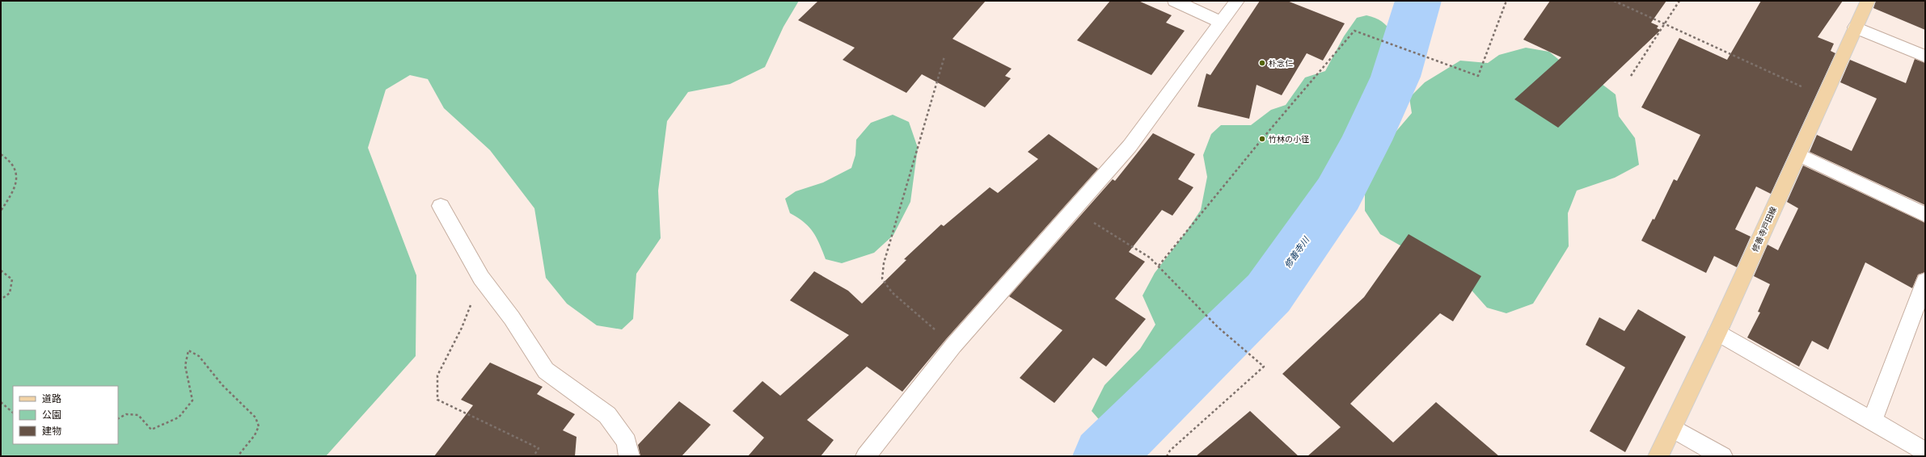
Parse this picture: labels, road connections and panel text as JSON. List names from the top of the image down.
{
  "streets": {
    "main road": ["修善寺戸田線"]
  },
  "water": ["修善寺川"],
  "places": ["朴念仁", "竹林の小径"],
  "legend": ["道路", "公園", "建物"]
}
